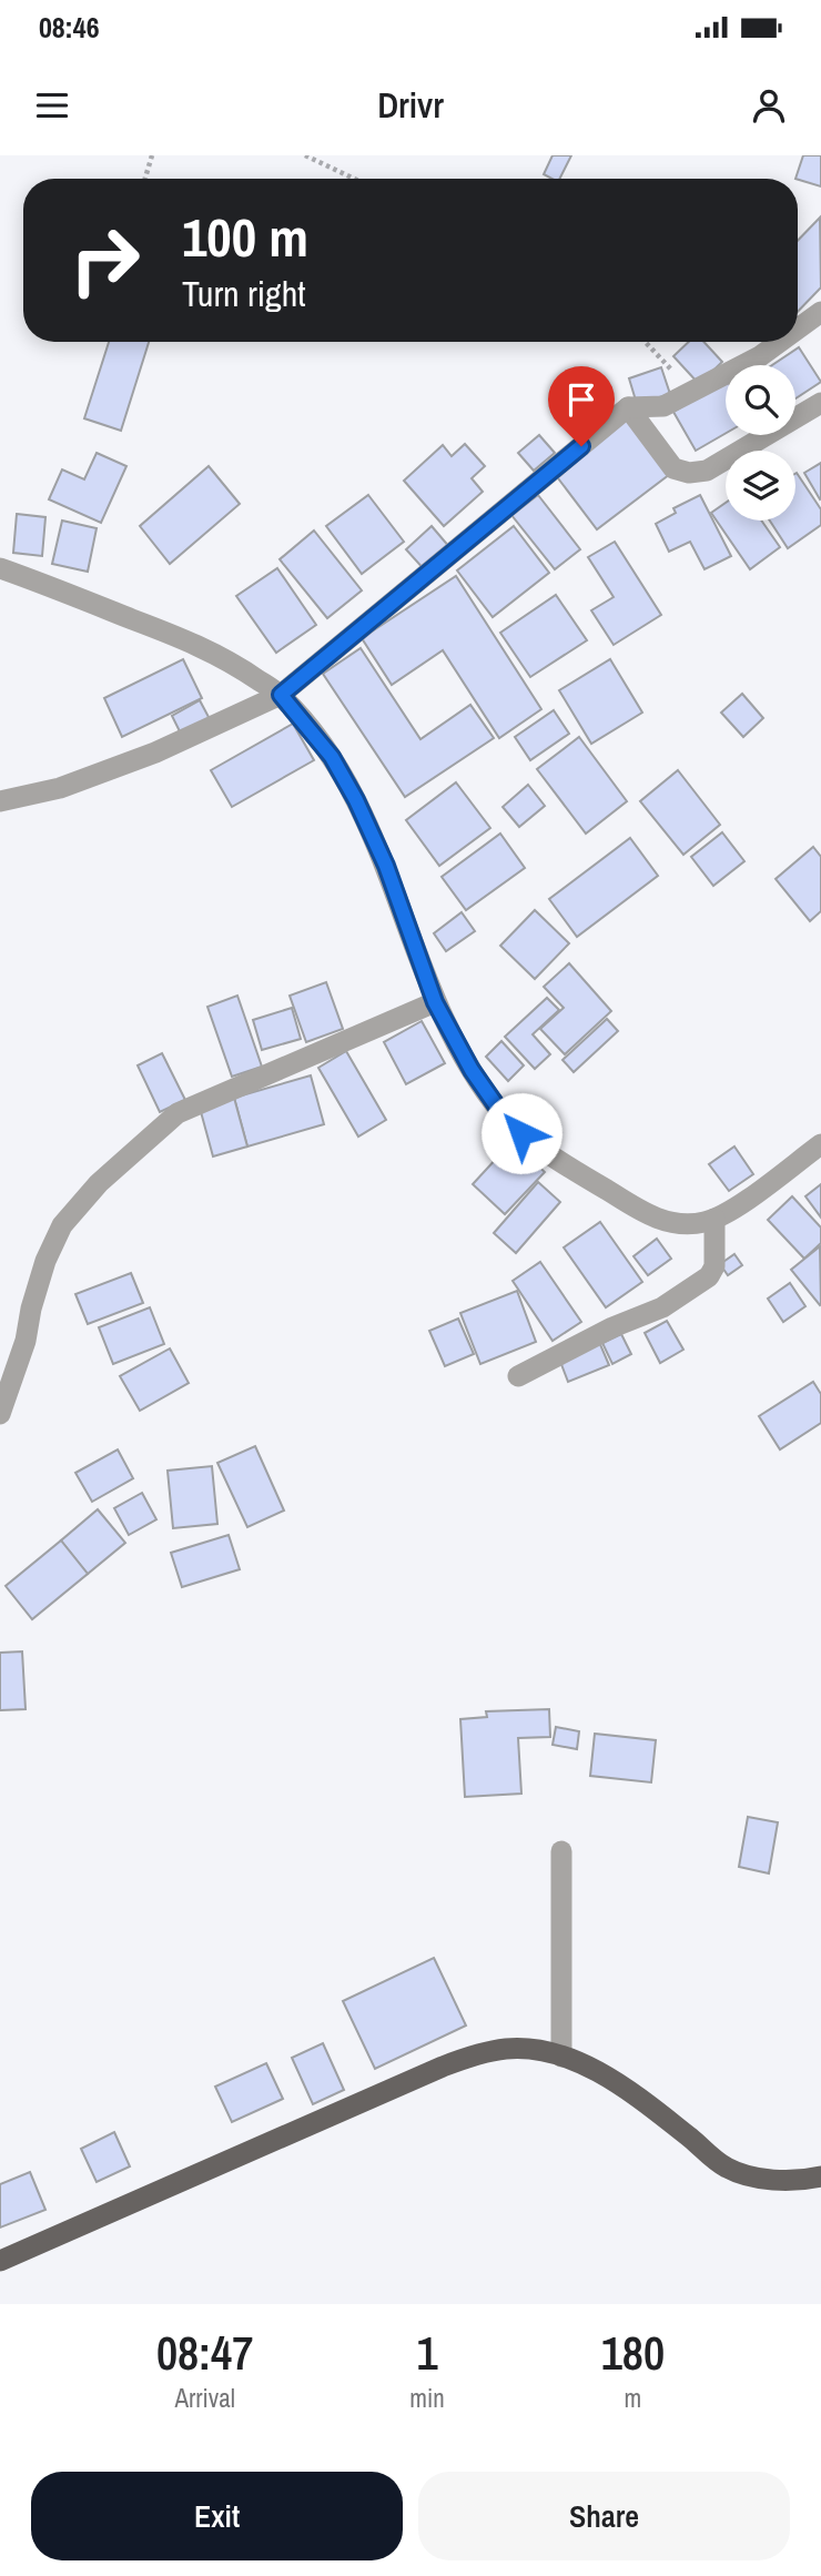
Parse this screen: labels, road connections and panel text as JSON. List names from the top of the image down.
{
  "page": {
    "status": "08:46",
    "header": "Drivr",
    "turn": ["100 m", "Turn right"],
    "eta": [
      "08:47",
      "Arrival",
      "1",
      "min",
      "180",
      "m"
    ],
    "buttons": ["Exit", "Share"]
  }
}
